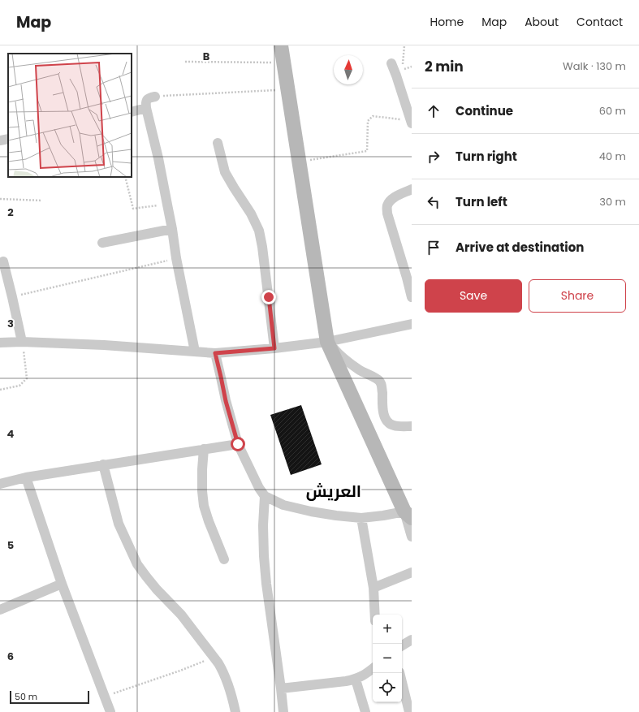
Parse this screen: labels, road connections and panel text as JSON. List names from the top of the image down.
{
  "districts": ["العريش"],
  "scale_bar": "50 m",
  "north": "top",
  "page": {
    "header": "Map",
    "nav": [
      "Home",
      "Map",
      "About",
      "Contact"
    ],
    "heading": ["2 min", "Walk · 130 m"],
    "list": [
      ["Continue", "60 m"],
      ["Turn right", "40 m"],
      ["Turn left", "30 m"],
      "Arrive at destination"
    ],
    "buttons": ["Save", "Share"],
    "map_buttons": ["+", "−"],
    "scale": "50 m"
  },
  "grid": {
    "columns": ["B"],
    "rows": [
      "2",
      "3",
      "4",
      "5",
      "6"
    ]
  }
}
